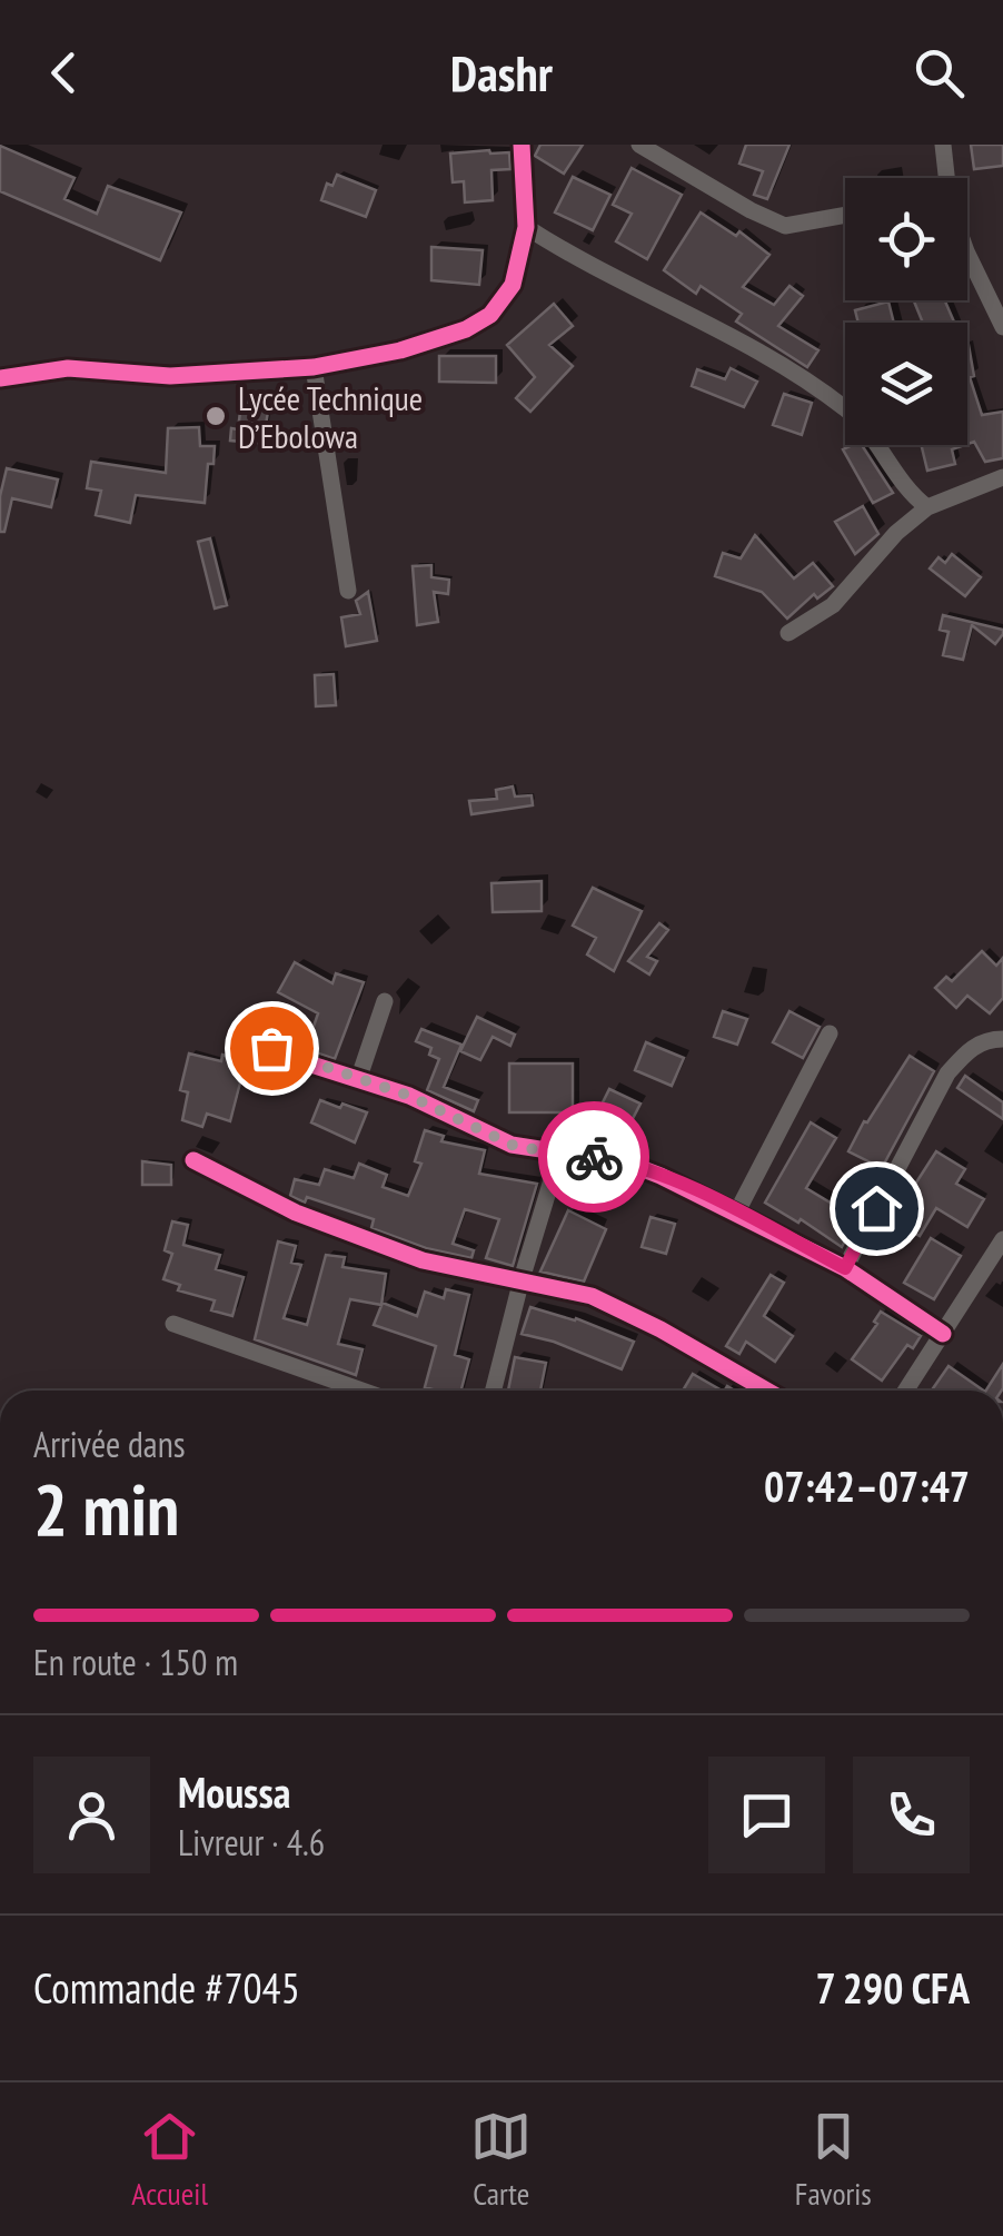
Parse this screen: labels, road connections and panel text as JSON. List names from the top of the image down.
{
  "places": ["Lycée Technique D’Ebolowa"],
  "page": {
    "header": "Dashr",
    "heading": ["2 min", "Arrivée dans", "07:42–07:47"],
    "panel": [
      "Moussa",
      "Livreur · 4.6",
      "Commande #7045",
      "7 290 CFA"
    ],
    "bar": "En route · 150 m",
    "tabs": ["Accueil", "Carte", "Favoris"]
  }
}
